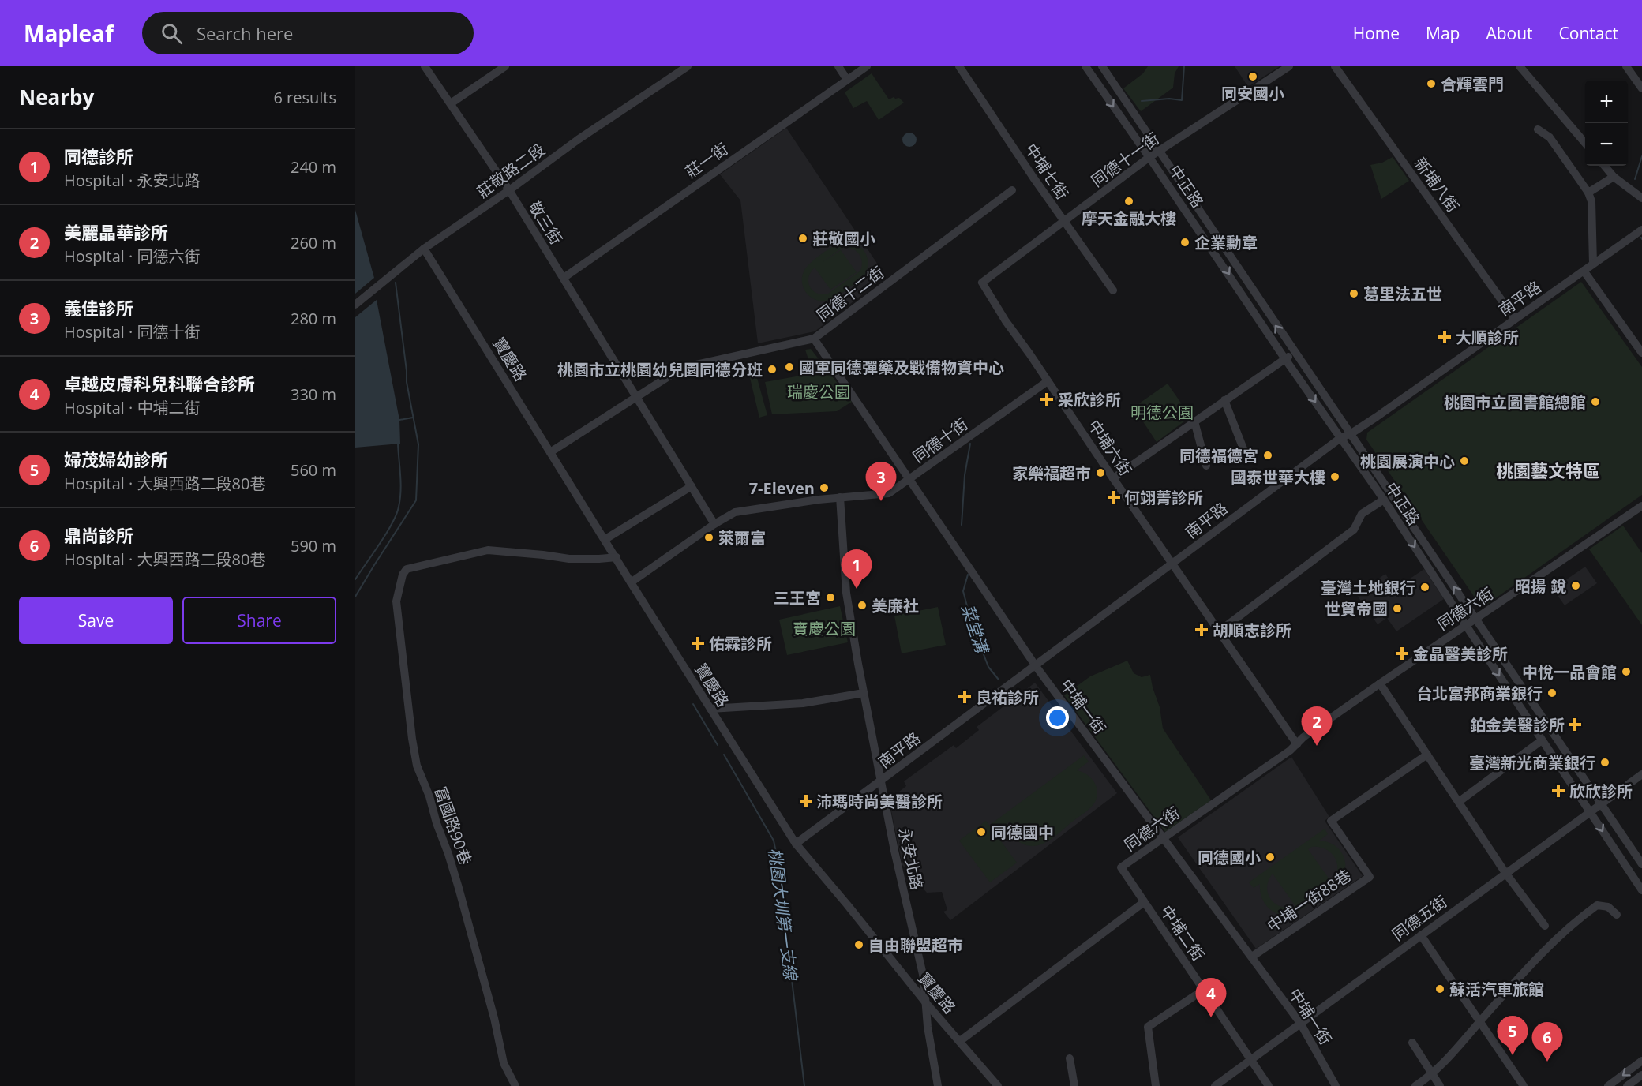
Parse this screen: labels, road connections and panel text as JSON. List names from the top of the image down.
{
  "streets": {
    "street": [
      "同德十一街",
      "莊一街",
      "莊敬路二段",
      "中埔七街",
      "新埔八街",
      "中正路",
      "敬三街",
      "同德十二街",
      "南平路",
      "寶慶路",
      "同德十街",
      "中埔六街",
      "同德六街",
      "中埔一街",
      "富國路90巷",
      "永安北路",
      "中埔一街88巷",
      "同德五街",
      "中埔二街"
    ]
  },
  "crossings": [
    ["同德十一街", "中埔七街"],
    ["同德十一街", "中正路"],
    ["同德十一街", "中埔六街"],
    ["莊一街", "敬三街"],
    ["莊敬路二段", "敬三街"],
    ["莊敬路二段", "寶慶路"],
    ["新埔八街", "南平路"],
    ["中正路", "南平路"],
    ["中正路", "同德六街"],
    ["中正路", "同德五街"],
    ["敬三街", "同德十二街"],
    ["敬三街", "同德十街"],
    ["同德十二街", "中埔一街"],
    ["南平路", "寶慶路"],
    ["南平路", "中埔六街"],
    ["南平路", "中埔一街"],
    ["南平路", "永安北路"],
    ["寶慶路", "同德十街"],
    ["寶慶路", "富國路90巷"],
    ["寶慶路", "永安北路"],
    ["同德十街", "中埔六街"],
    ["同德十街", "中埔一街"],
    ["同德十街", "永安北路"],
    ["中埔六街", "同德六街"],
    ["同德六街", "中埔一街"],
    ["同德六街", "中埔二街"],
    ["中埔一街", "中埔一街88巷"],
    ["中埔一街", "同德五街"],
    ["同德五街", "中埔二街"]
  ],
  "districts": ["桃園藝文特區"],
  "water": ["菜堂溝", "桃園大圳第一支線"],
  "parks": ["瑞慶公園", "明德公園", "寶慶公園"],
  "places": {
    "other": [
      "同安國小",
      "合輝雲門",
      "摩天金融大樓",
      "莊敬國小",
      "企業勳章",
      "葛里法五世",
      "國軍同德彈藥及戰備物資中心",
      "桃園市立桃園幼兒園同德分班",
      "桃園市立圖書館總館",
      "同德福德宮",
      "桃園展演中心",
      "家樂福超市",
      "國泰世華大樓",
      "7-Eleven",
      "萊爾富",
      "昭揚 銳",
      "臺灣土地銀行",
      "三王宮",
      "美廉社",
      "世貿帝國",
      "中悅一品會館",
      "台北富邦商業銀行",
      "臺灣新光商業銀行",
      "同德國中",
      "同德國小",
      "自由聯盟超市",
      "蘇活汽車旅館"
    ],
    "health": [
      "大順診所",
      "采欣診所",
      "何翊菁診所",
      "胡順志診所",
      "佑霖診所",
      "金晶醫美診所",
      "良祐診所",
      "鉑金美醫診所",
      "欣欣診所",
      "沛瑪時尚美醫診所"
    ]
  },
  "page": {
    "header": "Mapleaf",
    "search": "Search here",
    "nav": [
      "Home",
      "Map",
      "About",
      "Contact"
    ],
    "heading": ["Nearby", "6 results"],
    "map_buttons": ["+", "−"],
    "list": [
      {
        "mark": "1",
        "name": "同德診所",
        "note": "Hospital · 永安北路",
        "value": "240 m"
      },
      {
        "mark": "2",
        "name": "美麗晶華診所",
        "note": "Hospital · 同德六街",
        "value": "260 m"
      },
      {
        "mark": "3",
        "name": "義佳診所",
        "note": "Hospital · 同德十街",
        "value": "280 m"
      },
      {
        "mark": "4",
        "name": "卓越皮膚科兒科聯合診所",
        "note": "Hospital · 中埔二街",
        "value": "330 m"
      },
      {
        "mark": "5",
        "name": "婦茂婦幼診所",
        "note": "Hospital · 大興西路二段80巷",
        "value": "560 m"
      },
      {
        "mark": "6",
        "name": "鼎尚診所",
        "note": "Hospital · 大興西路二段80巷",
        "value": "590 m"
      }
    ],
    "pins": [
      "3",
      "1",
      "2",
      "4",
      "5",
      "6"
    ],
    "buttons": ["Save", "Share"]
  }
}
